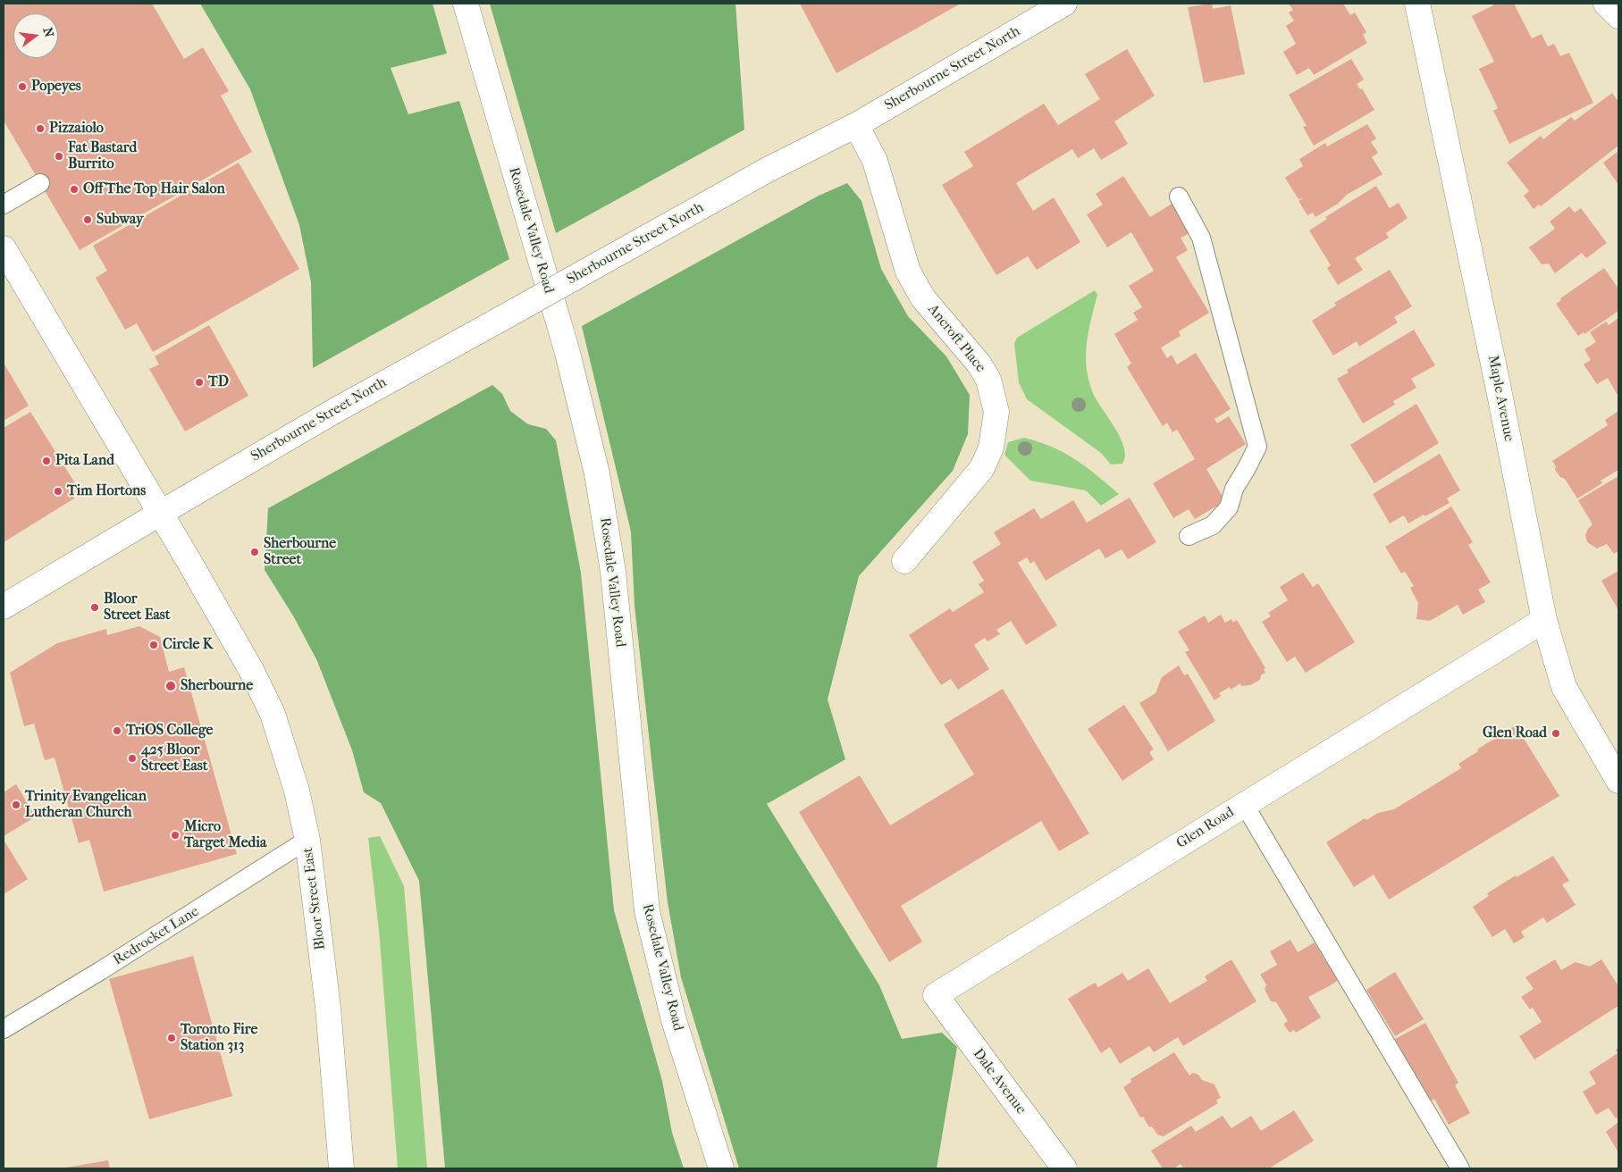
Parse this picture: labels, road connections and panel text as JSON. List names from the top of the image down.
{
  "streets": {
    "street": [
      "Sherbourne Street North",
      "Rosedale Valley Road",
      "Ancroft Place",
      "Maple Avenue",
      "Glen Road",
      "Bloor Street East",
      "Dale Avenue"
    ],
    "lane": ["Redrocket Lane"]
  },
  "crossings": [
    ["Sherbourne Street North", "Ancroft Place"],
    ["Sherbourne Street North", "Bloor Street East"],
    ["Maple Avenue", "Glen Road"],
    ["Glen Road", "Dale Avenue"],
    ["Bloor Street East", "Redrocket Lane"]
  ],
  "places": [
    "Popeyes",
    "Pizzaiolo",
    "Fat Bastard Burrito",
    "Off The Top Hair Salon",
    "Subway",
    "TD",
    "Pita Land",
    "Tim Hortons",
    "Sherbourne Street",
    "Bloor Street East",
    "Circle K",
    "Sherbourne",
    "TriOS College",
    "Glen Road",
    "425 Bloor Street East",
    "Trinity Evangelican Lutheran Church",
    "Micro Target Media",
    "Toronto Fire Station 313"
  ],
  "north": "right"
}
